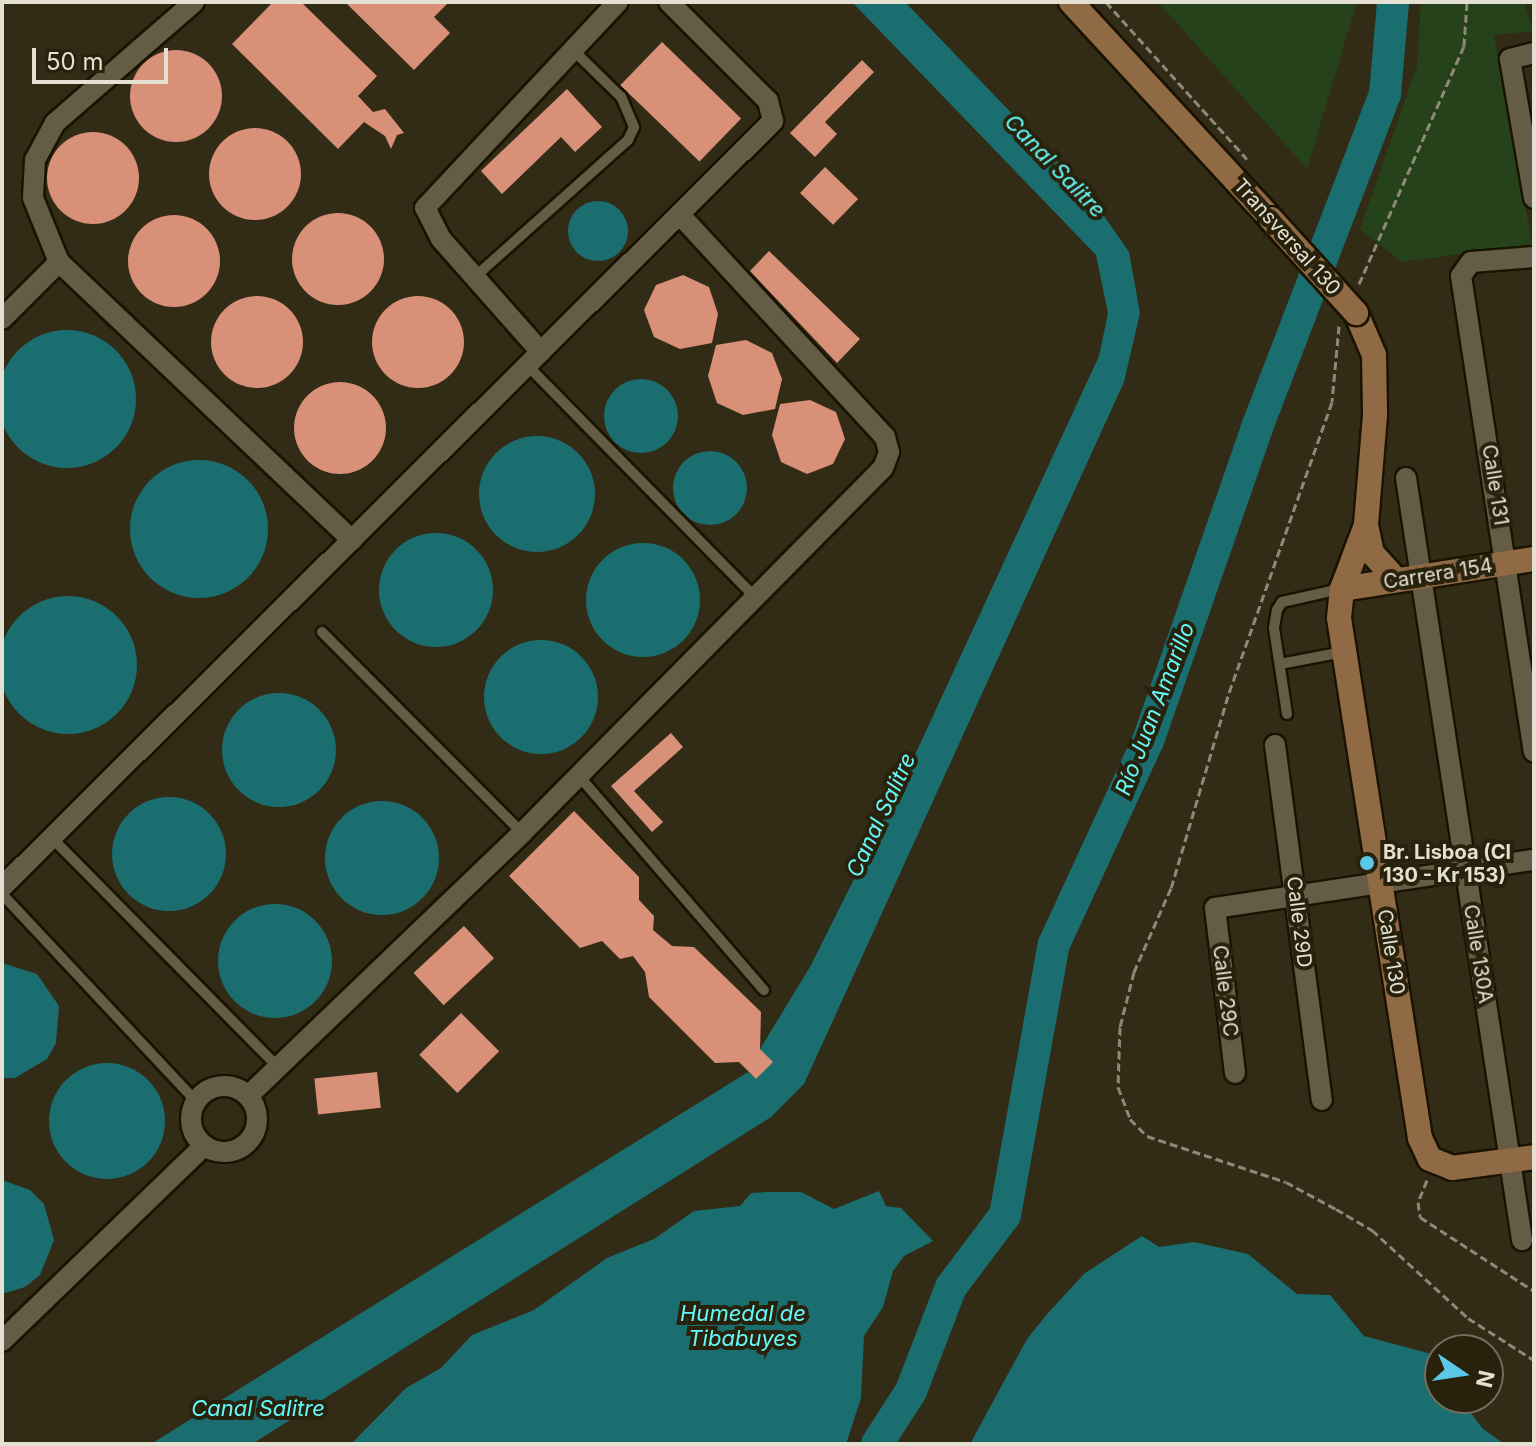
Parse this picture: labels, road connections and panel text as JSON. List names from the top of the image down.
{
  "streets": {
    "main road": ["Transversal 130", "Carrera 154", "Calle 130"],
    "street": [
      "Calle 131",
      "Calle 29D",
      "Calle 130A",
      "Calle 29C"
    ]
  },
  "crossings": [
    ["Transversal 130", "Carrera 154"],
    ["Transversal 130", "Calle 130"],
    ["Transversal 130", "Calle 130A"],
    ["Calle 131", "Carrera 154"],
    ["Carrera 154", "Calle 130"],
    ["Carrera 154", "Calle 130A"],
    ["Calle 29D", "Calle 29C"]
  ],
  "water": ["Canal Salitre", "Río Juan Amarillo", "Humedal de Tibabuyes"],
  "places": ["Br. Lisboa (Cl 130 - Kr 153)"],
  "scale_bar": "50 m",
  "north": "right"
}
